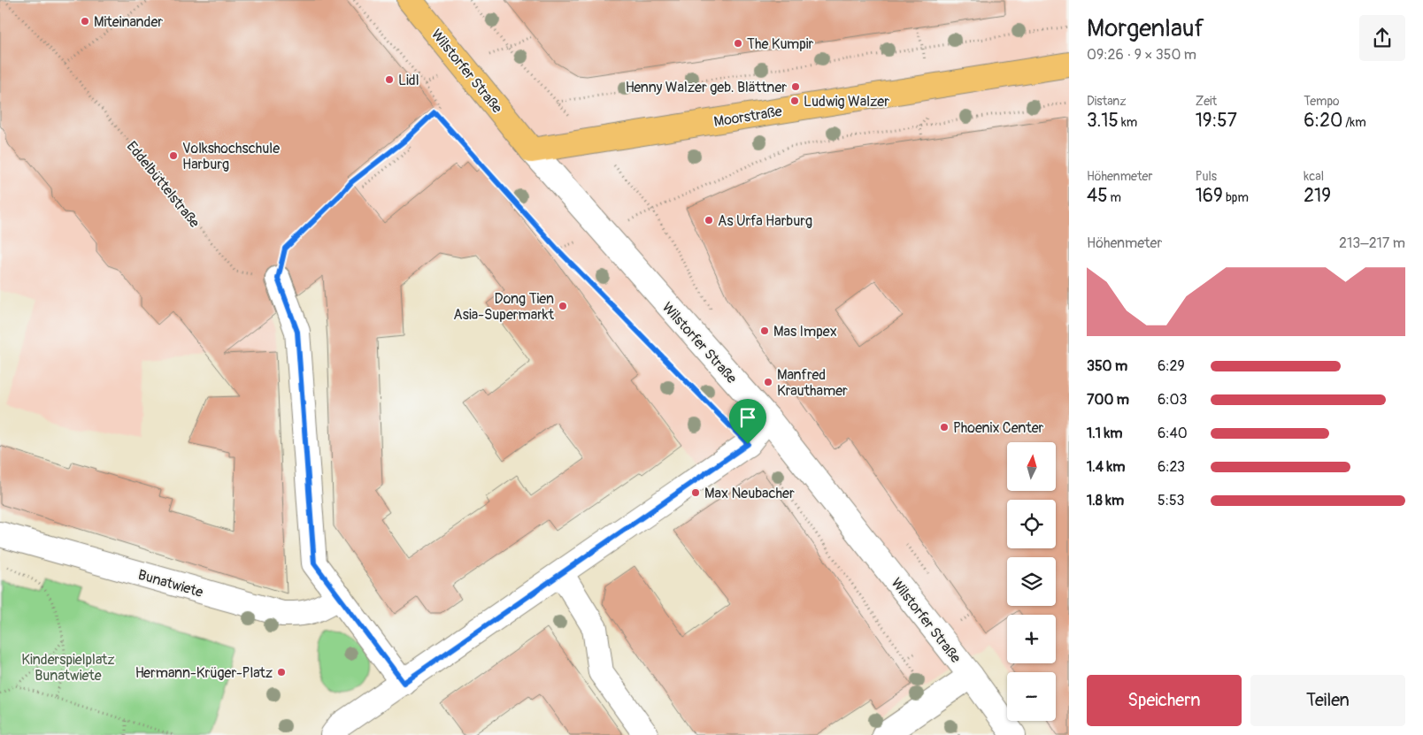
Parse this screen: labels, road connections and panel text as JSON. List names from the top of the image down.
{
  "streets": {
    "main road": ["Wilstorfer Straße", "Moorstraße"],
    "street": ["Bunatwiete"],
    "path": ["Eddelbüttelstraße"]
  },
  "crossings": [
    ["Wilstorfer Straße", "Moorstraße"]
  ],
  "parks": ["Kinderspielplatz Bunatwiete"],
  "places": [
    "Miteinander",
    "The Kumpir",
    "Lidl",
    "Henny Walzer geb. Blättner",
    "Ludwig Walzer",
    "Volkshochschule Harburg",
    "As Urfa Harburg",
    "Dong Tien Asia-Supermarkt",
    "Mas Impex",
    "Manfred Krauthamer",
    "Phoenix Center",
    "Max Neubacher",
    "Hermann-Krüger-Platz"
  ],
  "north": "top",
  "page": {
    "heading": ["Morgenlauf", "09:26 · 9 × 350 m"],
    "stats": [
      ["Distanz", "3.15 km"],
      ["Zeit", "19:57"],
      ["Tempo", "6:20 /km"],
      ["Höhenmeter", "45 m"],
      ["Puls", "169 bpm"],
      ["kcal", "219"]
    ],
    "chart": ["Höhenmeter", "213–217 m"],
    "list": [
      {
        "name": "350 m",
        "note": "6:29"
      },
      {
        "name": "700 m",
        "note": "6:03"
      },
      {
        "name": "1.1 km",
        "note": "6:40"
      },
      {
        "name": "1.4 km",
        "note": "6:23"
      },
      {
        "name": "1.8 km",
        "note": "5:53"
      }
    ],
    "map_buttons": ["+", "−"],
    "buttons": ["Speichern", "Teilen"]
  }
}
